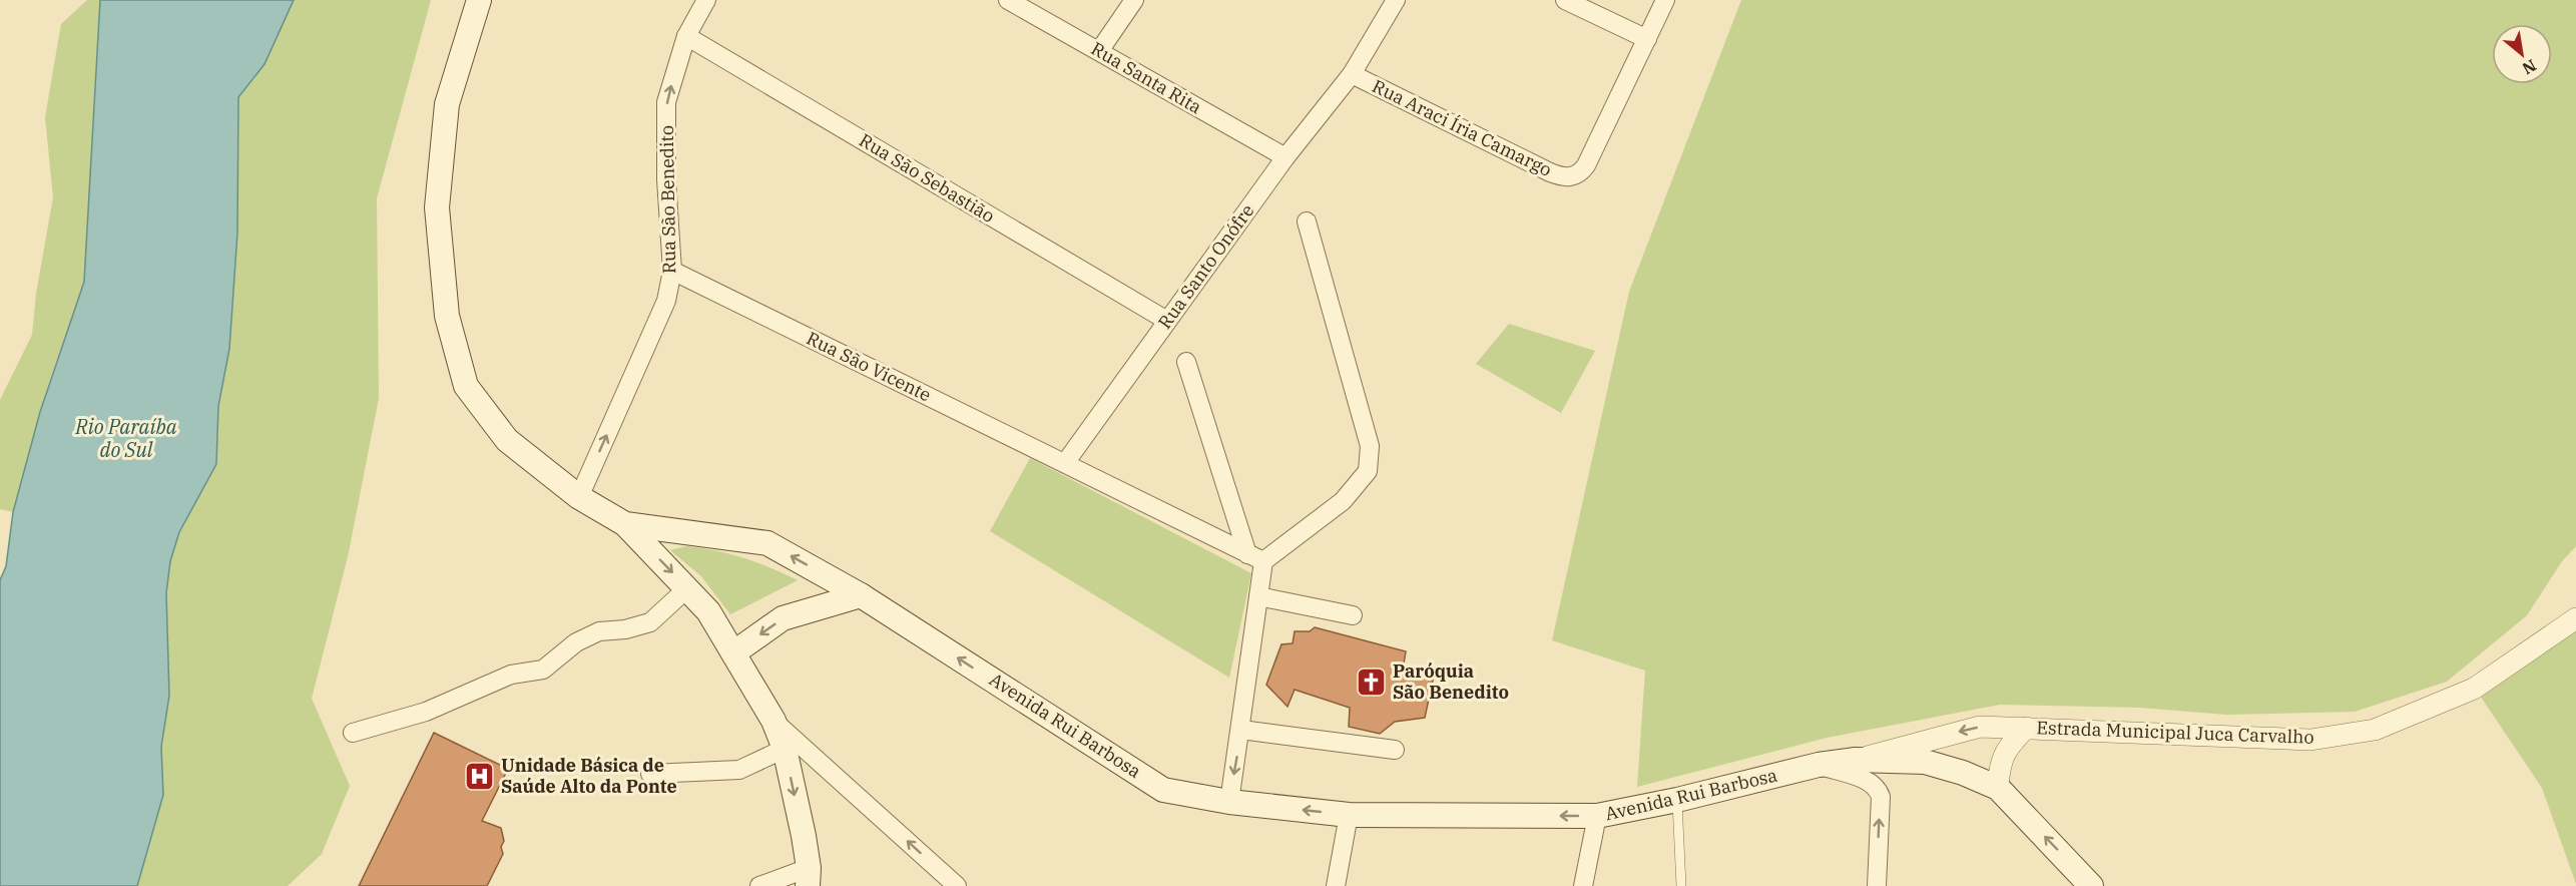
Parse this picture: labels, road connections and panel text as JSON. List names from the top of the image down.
{
  "streets": {
    "main road": ["Avenida Rui Barbosa"],
    "street": [
      "Rua Santa Rita",
      "Rua Araci Íria Camargo",
      "Rua São Sebastião",
      "Rua São Benedito",
      "Rua Santo Onófre",
      "Rua São Vicente",
      "Estrada Municipal Juca Carvalho"
    ]
  },
  "crossings": [
    ["Rua Santa Rita", "Rua Santo Onófre"],
    ["Rua Araci Íria Camargo", "Rua Santo Onófre"],
    ["Rua São Sebastião", "Rua São Benedito"],
    ["Rua São Sebastião", "Rua Santo Onófre"],
    ["Rua São Benedito", "Rua São Vicente"],
    ["Rua São Benedito", "Avenida Rui Barbosa"],
    ["Rua Santo Onófre", "Rua São Vicente"],
    ["Avenida Rui Barbosa", "Estrada Municipal Juca Carvalho"]
  ],
  "one_way": ["Rua São Benedito", "Avenida Rui Barbosa"],
  "water": ["Rio Paraíba do Sul"],
  "places": {
    "church": ["Paróquia São Benedito"],
    "hospital": ["Unidade Básica de Saúde Alto da Ponte"]
  },
  "north": "bottom right"
}
